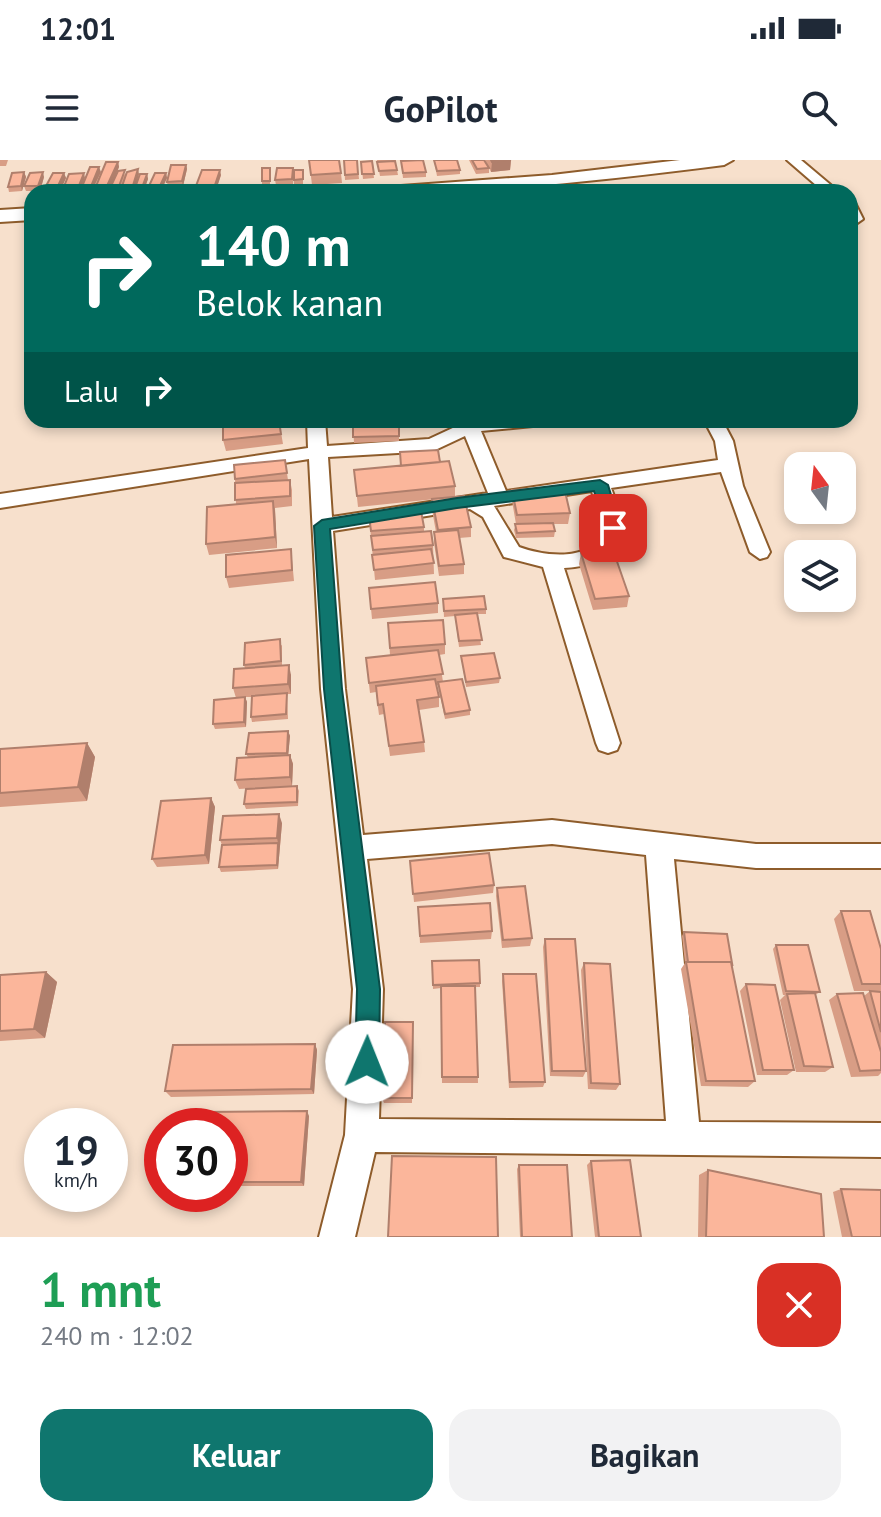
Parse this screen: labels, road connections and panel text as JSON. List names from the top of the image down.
{
  "north": "top",
  "page": {
    "status": "12:01",
    "header": "GoPilot",
    "turn": ["140 m", "Belok kanan"],
    "then": "Lalu",
    "speed": "19 km/h",
    "limit": "30",
    "heading": ["1 mnt", "240 m · 12:02"],
    "buttons": ["Keluar", "Bagikan"]
  }
}
